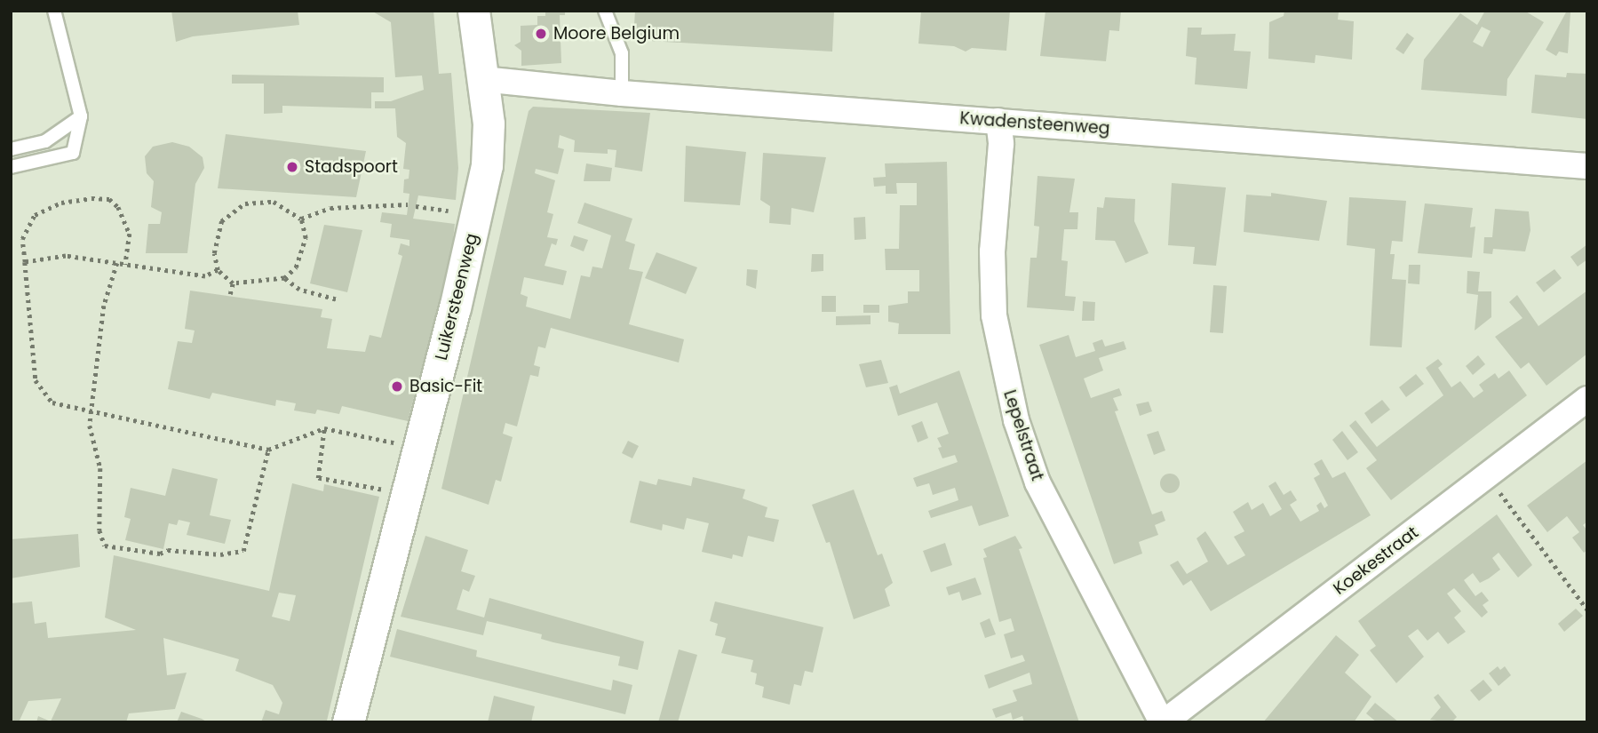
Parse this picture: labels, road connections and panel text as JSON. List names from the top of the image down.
{
  "streets": {
    "street": [
      "Kwadensteenweg",
      "Luikersteenweg",
      "Lepelstraat",
      "Koekestraat"
    ]
  },
  "crossings": [
    ["Kwadensteenweg", "Luikersteenweg"],
    ["Kwadensteenweg", "Lepelstraat"],
    ["Lepelstraat", "Koekestraat"]
  ],
  "places": ["Moore Belgium", "Stadspoort", "Basic-Fit"]
}
